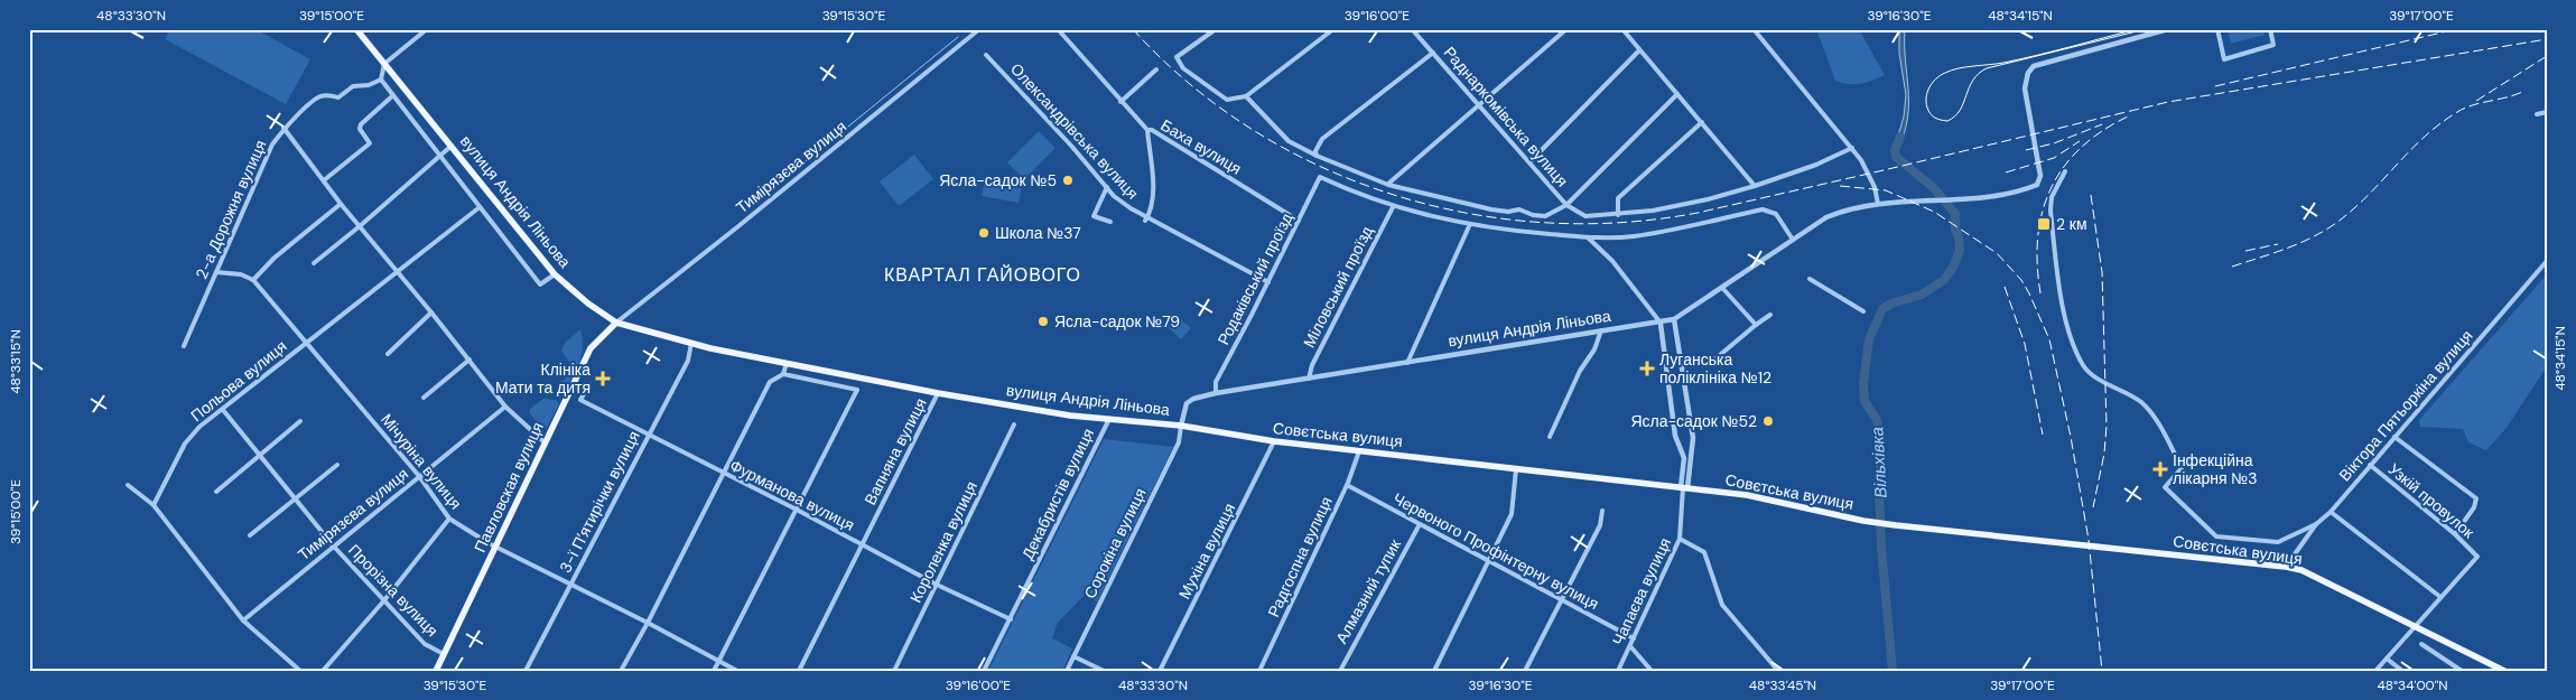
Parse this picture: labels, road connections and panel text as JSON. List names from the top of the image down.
{
  "streets": {
    "main road": ["вулиця Андрія Ліньова", "Совєтська вулиця", "Павловская вулиця"],
    "street": [
      "Раднаркомівська вулиця",
      "Олександрівська вулиця",
      "Баха вулиця",
      "Тимірязєва вулиця",
      "2-а Дорожня вулиця",
      "Родаківський проїзд",
      "Міловський проїзд",
      "Польова вулиця",
      "Віктора Пятьоркіна вулиця",
      "Вапняна вулиця",
      "Мічуріна вулиця",
      "Декабристів вулиця",
      "Фурманова вулиця",
      "Узкій провулок",
      "3-ї П’ятирічки вулиця",
      "Короленка вулиця",
      "Сорокіна вулиця",
      "Мухіна вулиця",
      "Червоного Профінтерну вулиця",
      "Радгоспна вулиця",
      "Прорізна вулиця",
      "Алмазний тупик",
      "Чапаєва вулиця"
    ]
  },
  "crossings": [
    ["Олександрівська вулиця", "Родаківський проїзд"],
    ["Баха вулиця", "Родаківський проїзд"],
    ["Тимірязєва вулиця", "вулиця Андрія Ліньова"],
    ["Тимірязєва вулиця", "Мічуріна вулиця"],
    ["Тимірязєва вулиця", "Павловская вулиця"],
    ["Тимірязєва вулиця", "Прорізна вулиця"],
    ["вулиця Андрія Ліньова", "Родаківський проїзд"],
    ["вулиця Андрія Ліньова", "Міловський проїзд"],
    ["вулиця Андрія Ліньова", "Совєтська вулиця"],
    ["вулиця Андрія Ліньова", "Вапняна вулиця"],
    ["вулиця Андрія Ліньова", "Павловская вулиця"],
    ["вулиця Андрія Ліньова", "Декабристів вулиця"],
    ["вулиця Андрія Ліньова", "3-ї П’ятирічки вулиця"],
    ["вулиця Андрія Ліньова", "Сорокіна вулиця"],
    ["вулиця Андрія Ліньова", "Чапаєва вулиця"],
    ["Родаківський проїзд", "Міловський проїзд"],
    ["Польова вулиця", "Мічуріна вулиця"],
    ["Польова вулиця", "Прорізна вулиця"],
    ["Віктора Пятьоркіна вулиця", "Совєтська вулиця"],
    ["Віктора Пятьоркіна вулиця", "Узкій провулок"],
    ["Совєтська вулиця", "Сорокіна вулиця"],
    ["Совєтська вулиця", "Мухіна вулиця"],
    ["Совєтська вулиця", "Радгоспна вулиця"],
    ["Совєтська вулиця", "Чапаєва вулиця"],
    ["Вапняна вулиця", "Фурманова вулиця"],
    ["Мічуріна вулиця", "Павловская вулиця"],
    ["Мічуріна вулиця", "3-ї П’ятирічки вулиця"],
    ["Павловская вулиця", "Прорізна вулиця"],
    ["Декабристів вулиця", "Фурманова вулиця"],
    ["Фурманова вулиця", "3-ї П’ятирічки вулиця"],
    ["Фурманова вулиця", "Короленка вулиця"],
    ["Червоного Профінтерну вулиця", "Радгоспна вулиця"],
    ["Червоного Профінтерну вулиця", "Алмазний тупик"],
    ["Червоного Профінтерну вулиця", "Чапаєва вулиця"]
  ],
  "districts": ["КВАРТАЛ ГАЙОВОГО"],
  "water": ["Вільхівка"],
  "places": {
    "other": [
      "Ясла-садок №5",
      "Школа №37",
      "Ясла-садок №79",
      "Ясла-садок №52"
    ],
    "transit": ["2 км"],
    "health": ["Луганська поліклініка №12", "Клініка Мати та дитя", "Інфекційна лікарня №3"]
  },
  "coordinates": [
    "48°33'30\"N",
    "39°15'00\"E",
    "39°15'30\"E",
    "39°16'00\"E",
    "39°16'30\"E",
    "48°34'15\"N",
    "39°17'00\"E",
    "48°33'15\"N",
    "48°33'45\"N",
    "48°34'00\"N"
  ]
}
